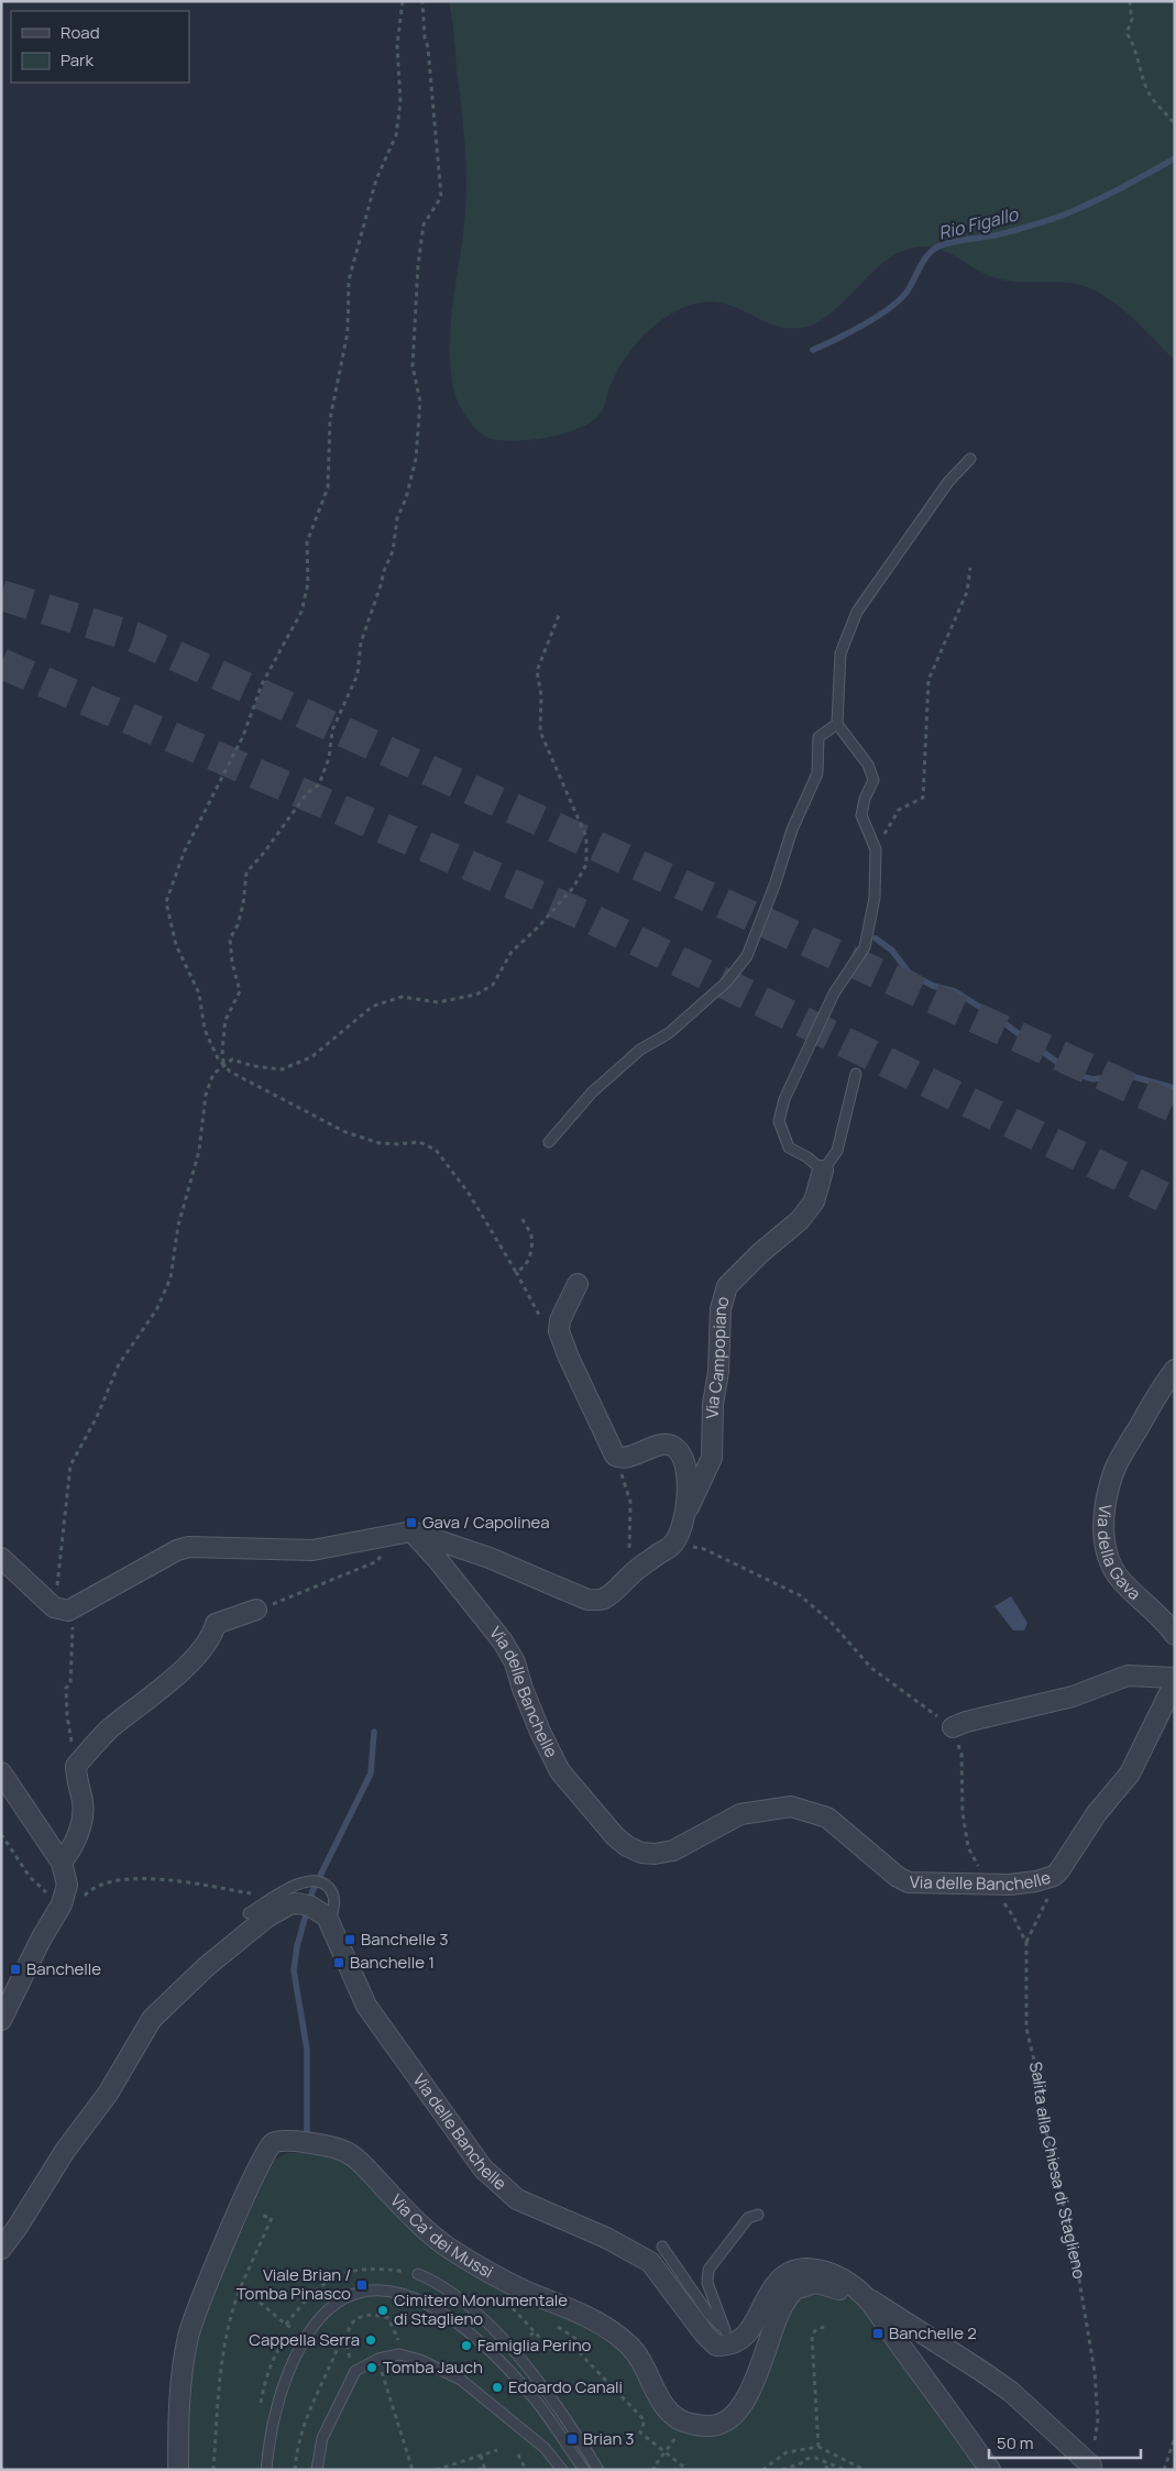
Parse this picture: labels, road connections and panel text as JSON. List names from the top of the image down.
{
  "streets": {
    "street": [
      "Via Campopiano",
      "Via della Gava",
      "Via delle Banchelle",
      "Via Ca' dei Mussi"
    ],
    "path": ["Salita alla Chiesa di Staglieno"]
  },
  "crossings": [
    ["Via delle Banchelle", "Salita alla Chiesa di Staglieno"]
  ],
  "water": ["Rio Figallo"],
  "places": {
    "transit": [
      "Gava / Capolinea",
      "Banchelle 3",
      "Banchelle 1",
      "Banchelle",
      "Viale Brian / Tomba Pinasco",
      "Banchelle 2",
      "Brian 3"
    ],
    "other": [
      "Cimitero Monumentale di Staglieno",
      "Cappella Serra",
      "Famiglia Perino",
      "Tomba Jauch",
      "Edoardo Canali"
    ]
  },
  "legend": ["Road", "Park"],
  "scale_bar": "50 m"
}
